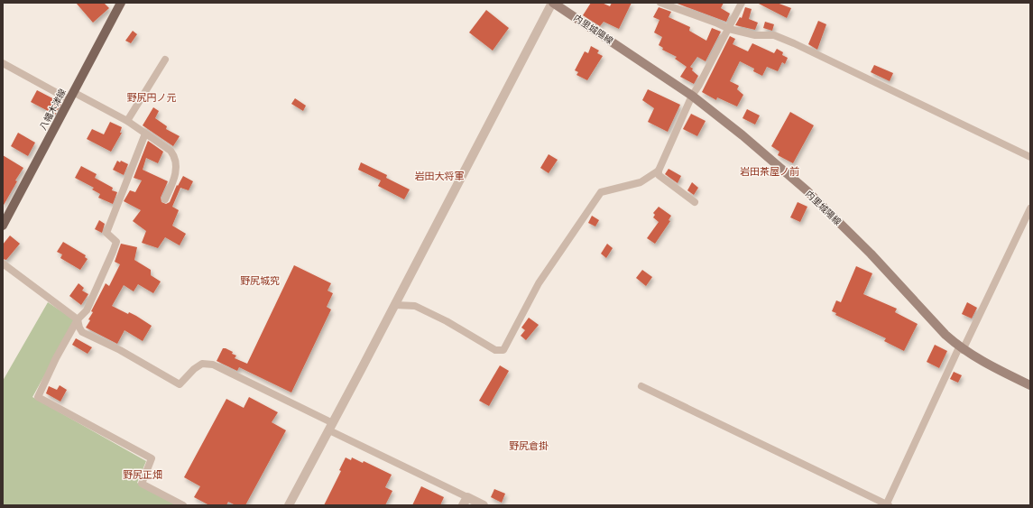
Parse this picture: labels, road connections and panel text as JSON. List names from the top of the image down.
{
  "streets": {
    "main road": ["内里城陽線", "八幡木津線"]
  },
  "districts": [
    "野尻円ノ元",
    "岩田茶屋ノ前",
    "岩田大将軍",
    "野尻城究",
    "野尻倉掛",
    "野尻正畑"
  ]
}
